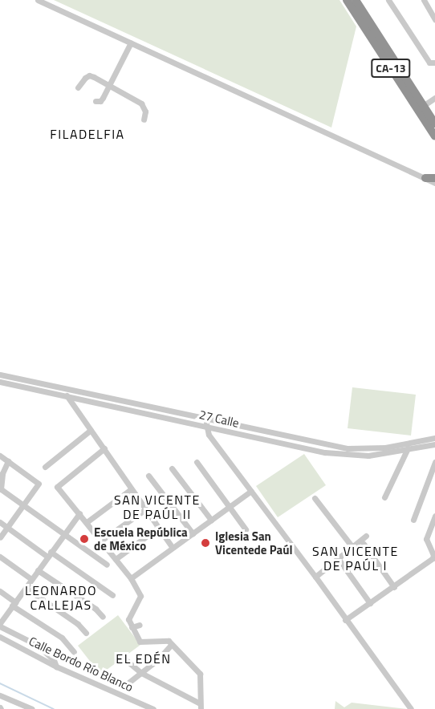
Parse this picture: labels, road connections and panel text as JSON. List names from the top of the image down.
{
  "streets": {
    "highway": ["CA-13"],
    "street": ["27 Calle", "Calle Bordo Río Blanco"]
  },
  "districts": [
    "FILADELFIA",
    "SAN VICENTE DE PAÚL II",
    "SAN VICENTE DE PAÚL I",
    "LEONARDO CALLEJAS",
    "EL EDÉN"
  ],
  "places": ["Escuela República de México", "Iglesia San Vicentede Paúl"]
}
